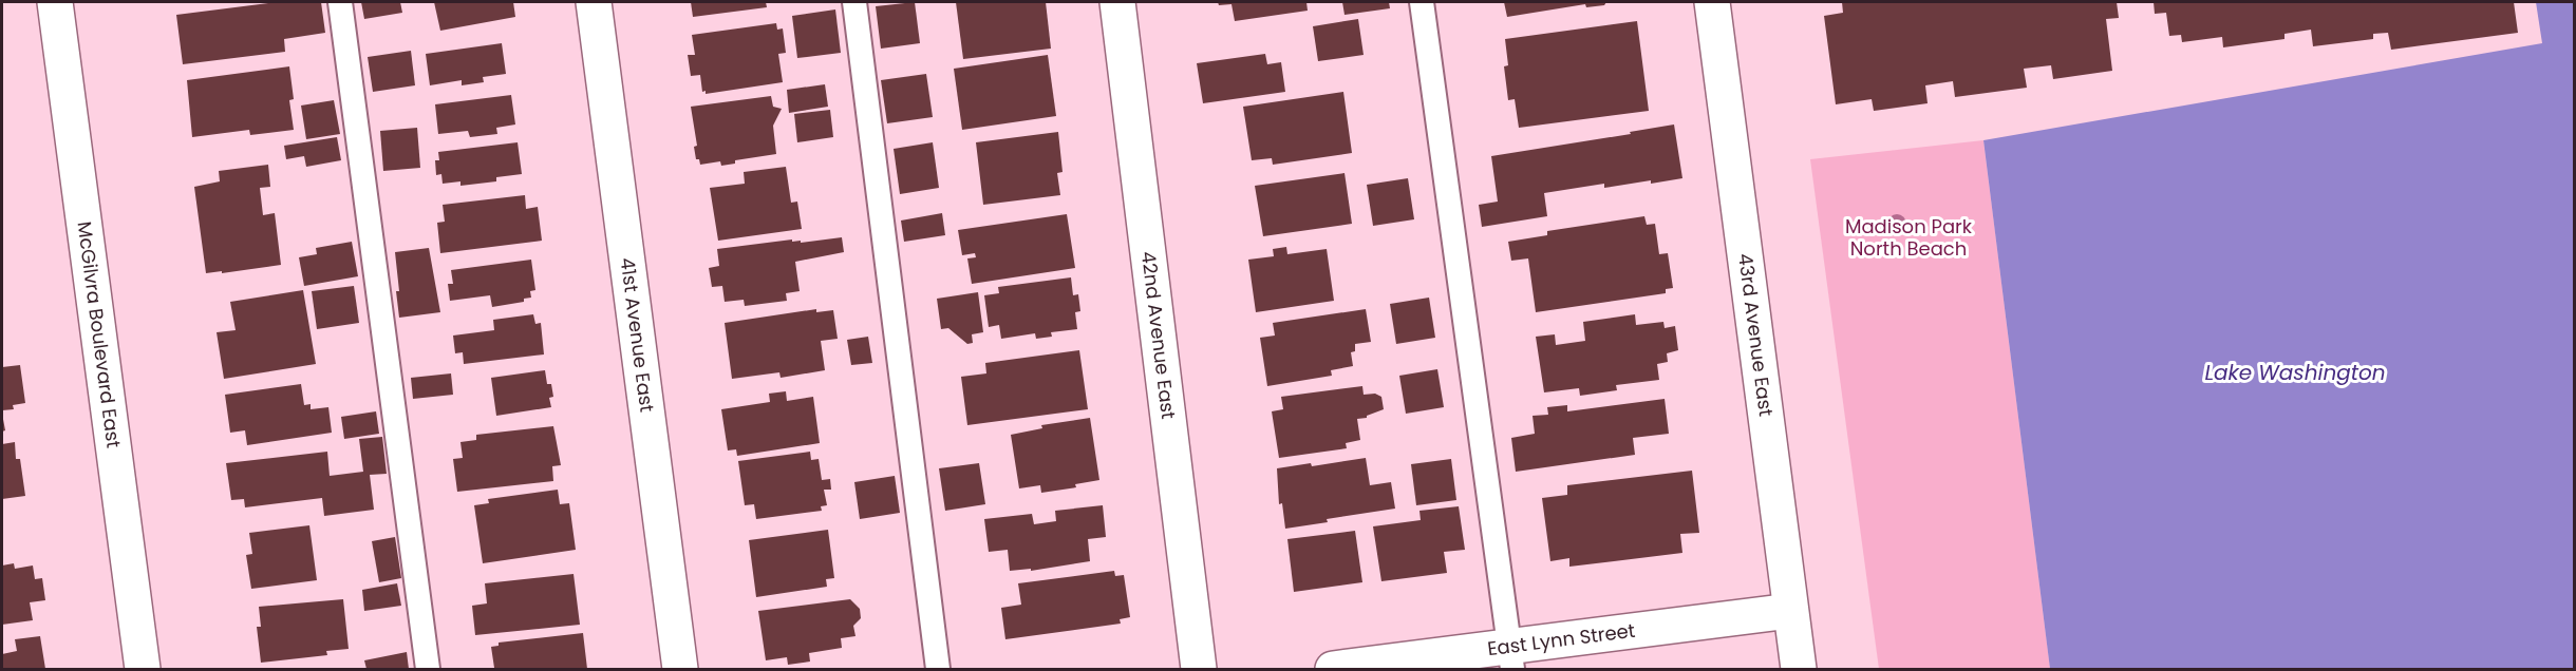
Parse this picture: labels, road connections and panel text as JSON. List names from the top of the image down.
{
  "streets": {
    "street": [
      "McGilvra Boulevard East",
      "41st Avenue East",
      "42nd Avenue East",
      "43rd Avenue East",
      "East Lynn Street"
    ]
  },
  "crossings": [
    ["43rd Avenue East", "East Lynn Street"]
  ],
  "water": ["Lake Washington"],
  "parks": ["Madison Park North Beach"]
}
